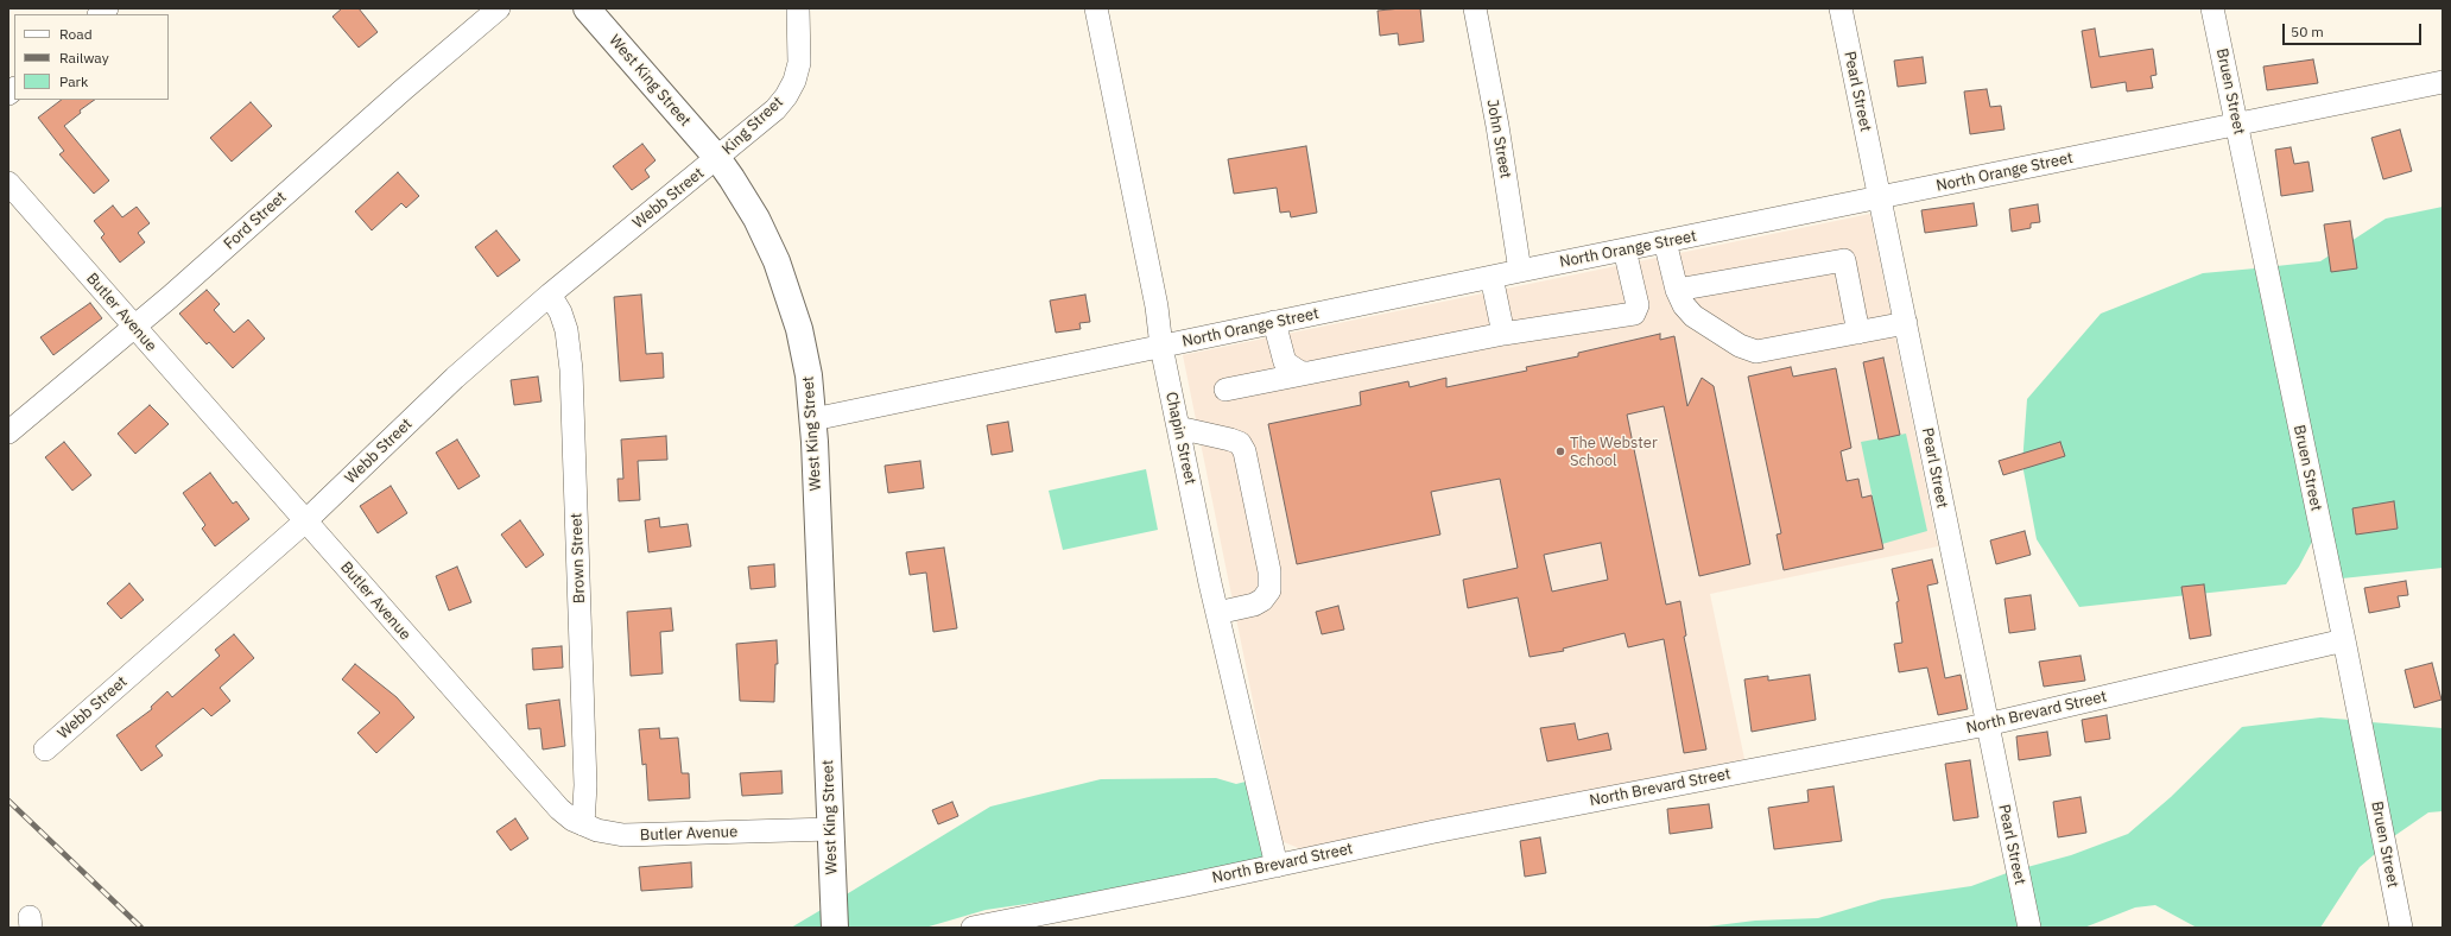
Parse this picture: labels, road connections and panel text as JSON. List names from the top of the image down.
{
  "streets": {
    "main road": ["West King Street"],
    "street": [
      "Pearl Street",
      "Bruen Street",
      "King Street",
      "John Street",
      "North Orange Street",
      "Webb Street",
      "Ford Street",
      "Butler Avenue",
      "Chapin Street",
      "Brown Street",
      "North Brevard Street"
    ]
  },
  "crossings": [
    ["West King Street", "King Street"],
    ["West King Street", "North Orange Street"],
    ["West King Street", "Webb Street"],
    ["West King Street", "Butler Avenue"],
    ["Pearl Street", "North Orange Street"],
    ["Pearl Street", "North Brevard Street"],
    ["Bruen Street", "North Orange Street"],
    ["Bruen Street", "North Brevard Street"],
    ["King Street", "Webb Street"],
    ["John Street", "North Orange Street"],
    ["North Orange Street", "Chapin Street"],
    ["Webb Street", "Butler Avenue"],
    ["Webb Street", "Brown Street"],
    ["Ford Street", "Butler Avenue"],
    ["Butler Avenue", "Brown Street"],
    ["Chapin Street", "North Brevard Street"]
  ],
  "places": ["The Webster School"],
  "legend": ["Road", "Railway", "Park"],
  "scale_bar": "50 m"
}
